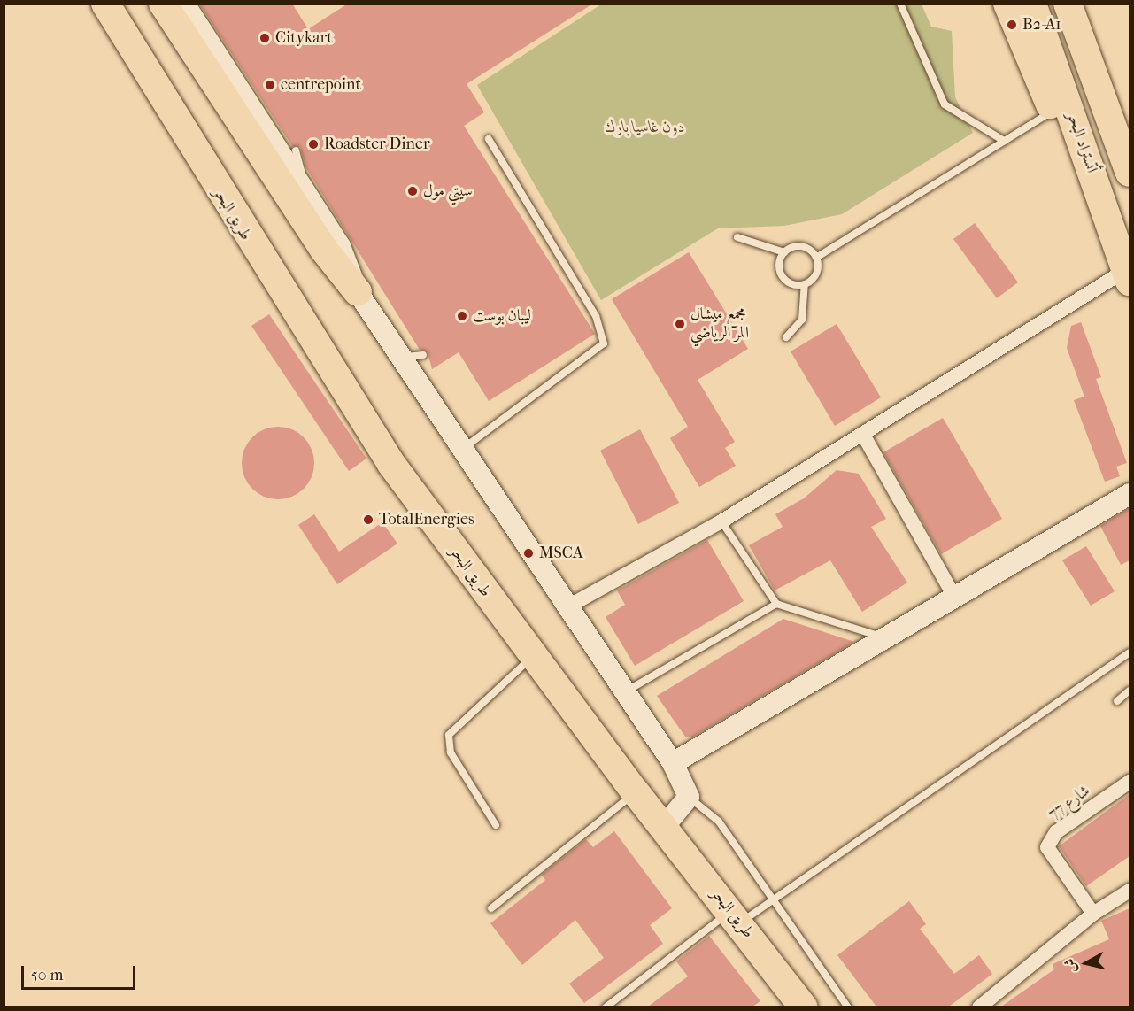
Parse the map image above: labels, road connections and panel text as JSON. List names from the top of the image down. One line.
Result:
{"streets":{"highway":["أتستراد البحر","طريق البحر"],"street":["شارع 77"]},"parks":["دون غاسيا بارك"],"places":["B2-A1","Citykart","centrepoint","Roadster Diner","سيتي مول","ليبان بوست","مجمع ميشال المر الرياضي","TotalEnergies","MSCA"],"scale_bar":"50 m","north":"left"}
